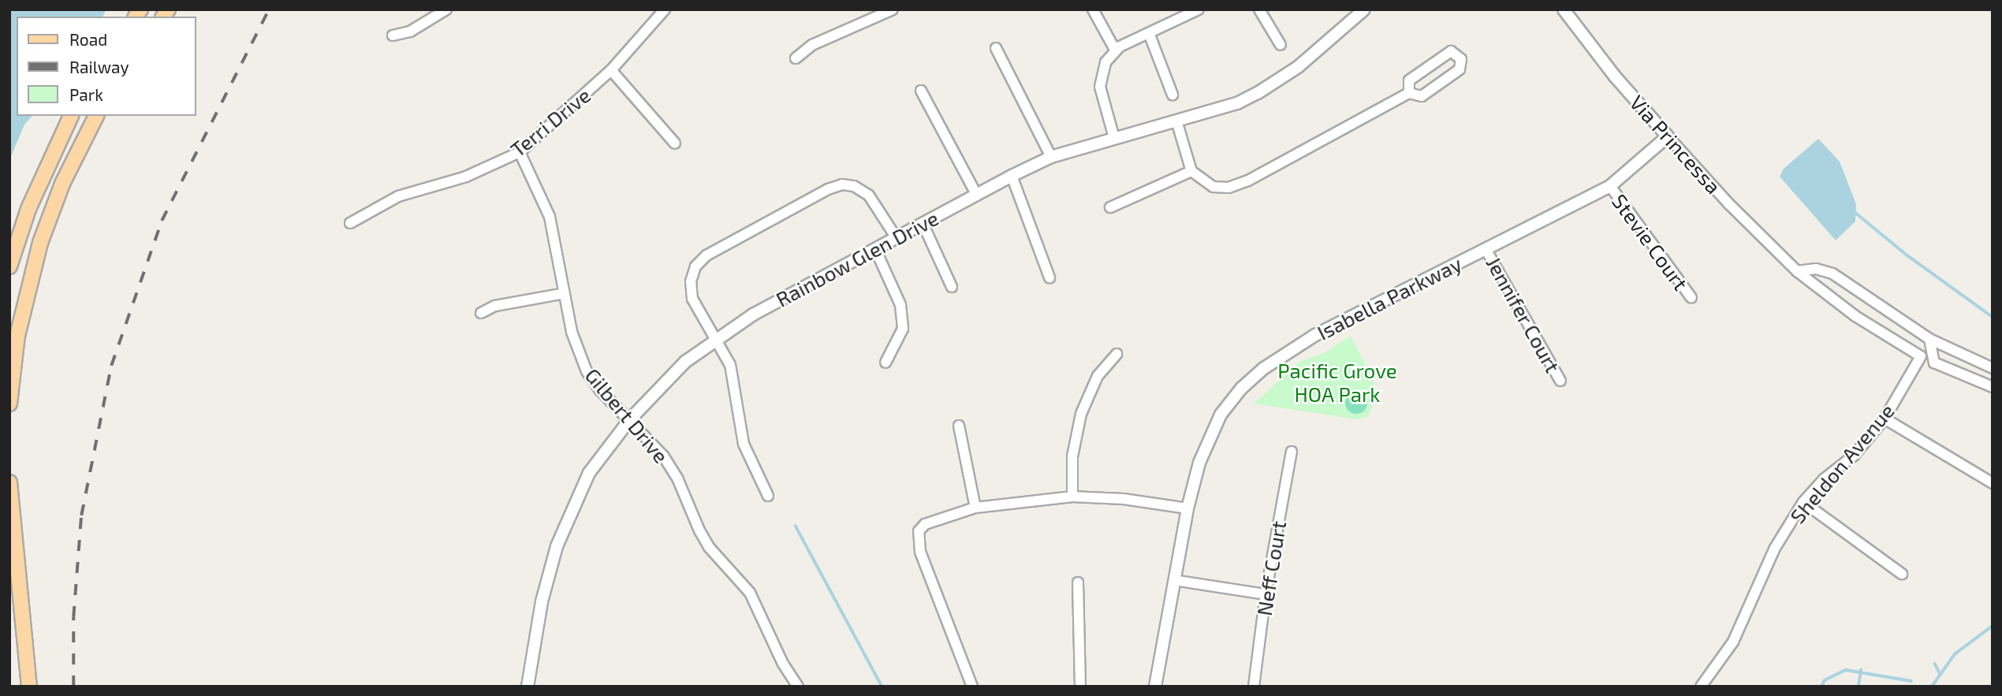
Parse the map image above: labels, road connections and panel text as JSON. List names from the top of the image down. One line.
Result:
{"streets":{"street":["Terri Drive","Via Princessa","Stevie Court","Rainbow Glen Drive","Isabella Parkway","Jennifer Court","Gilbert Drive","Sheldon Avenue","Neff Court"]},"crossings":[["Terri Drive","Gilbert Drive"],["Via Princessa","Isabella Parkway"],["Via Princessa","Sheldon Avenue"],["Stevie Court","Isabella Parkway"],["Rainbow Glen Drive","Gilbert Drive"],["Isabella Parkway","Jennifer Court"]],"parks":["Pacific Grove HOA Park"],"legend":["Road","Railway","Park"]}
